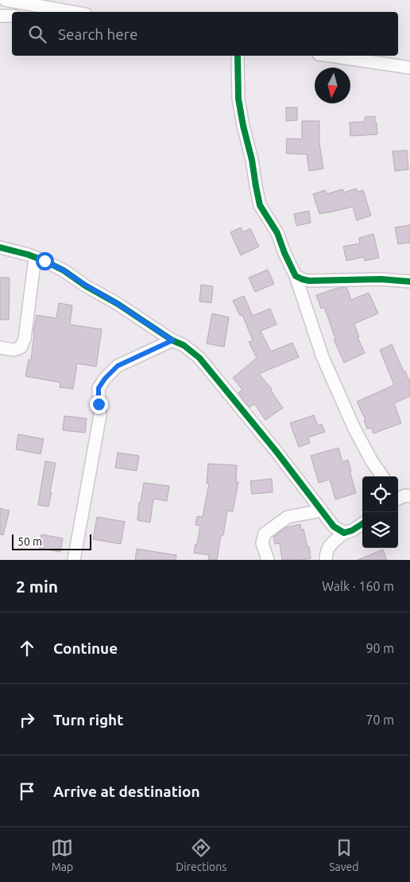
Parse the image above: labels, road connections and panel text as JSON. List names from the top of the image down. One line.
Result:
{"scale_bar":"50 m","north":"bottom","page":{"search":"Search here","scale":"50 m","heading":["2 min","Walk · 160 m"],"list":[["Continue","90 m"],["Turn right","70 m"],"Arrive at destination"],"nav":["Map","Directions","Saved"]}}
